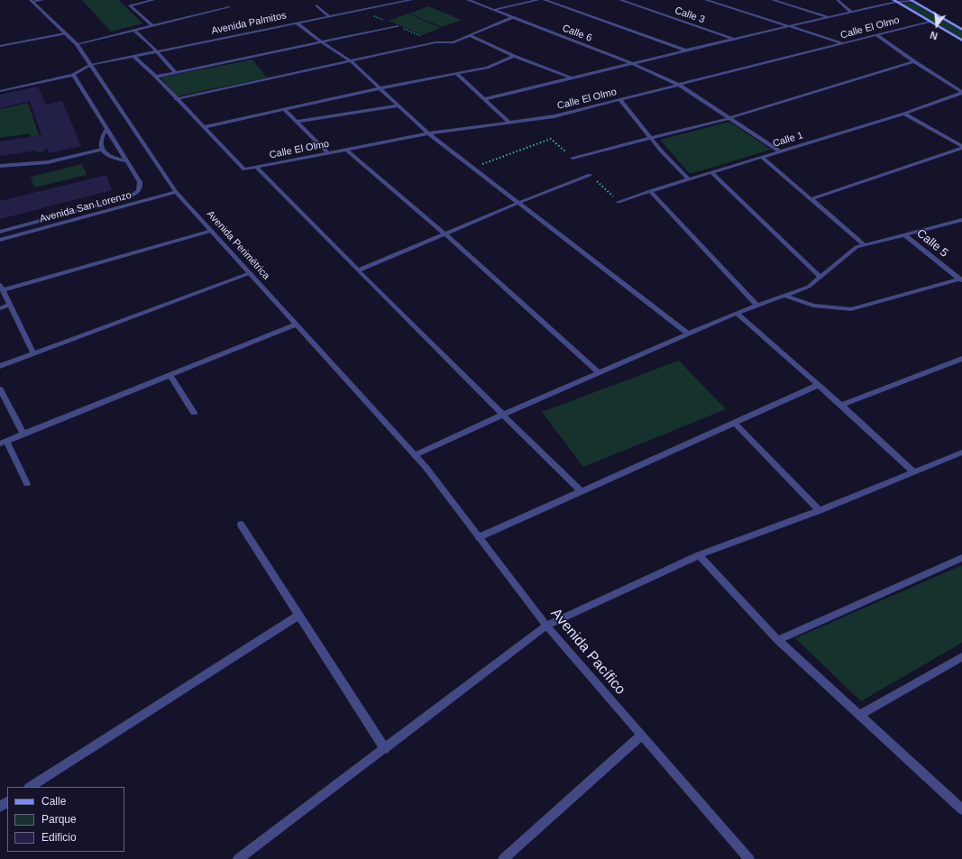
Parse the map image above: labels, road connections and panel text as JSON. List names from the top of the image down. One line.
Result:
{"streets":{"street":["Calle 3","Avenida Palmitos","Calle El Olmo","Calle 6","Calle 1","Avenida San Lorenzo","Calle 5","Avenida Perimétrica","Avenida Pacífico"]},"crossings":[["Avenida Palmitos","Avenida Perimétrica"],["Calle El Olmo","Calle 6"],["Calle 6","Calle 1"],["Avenida San Lorenzo","Avenida Perimétrica"],["Avenida Perimétrica","Avenida Pacífico"]],"legend":["Calle","Parque","Edificio"],"north":"bottom"}
